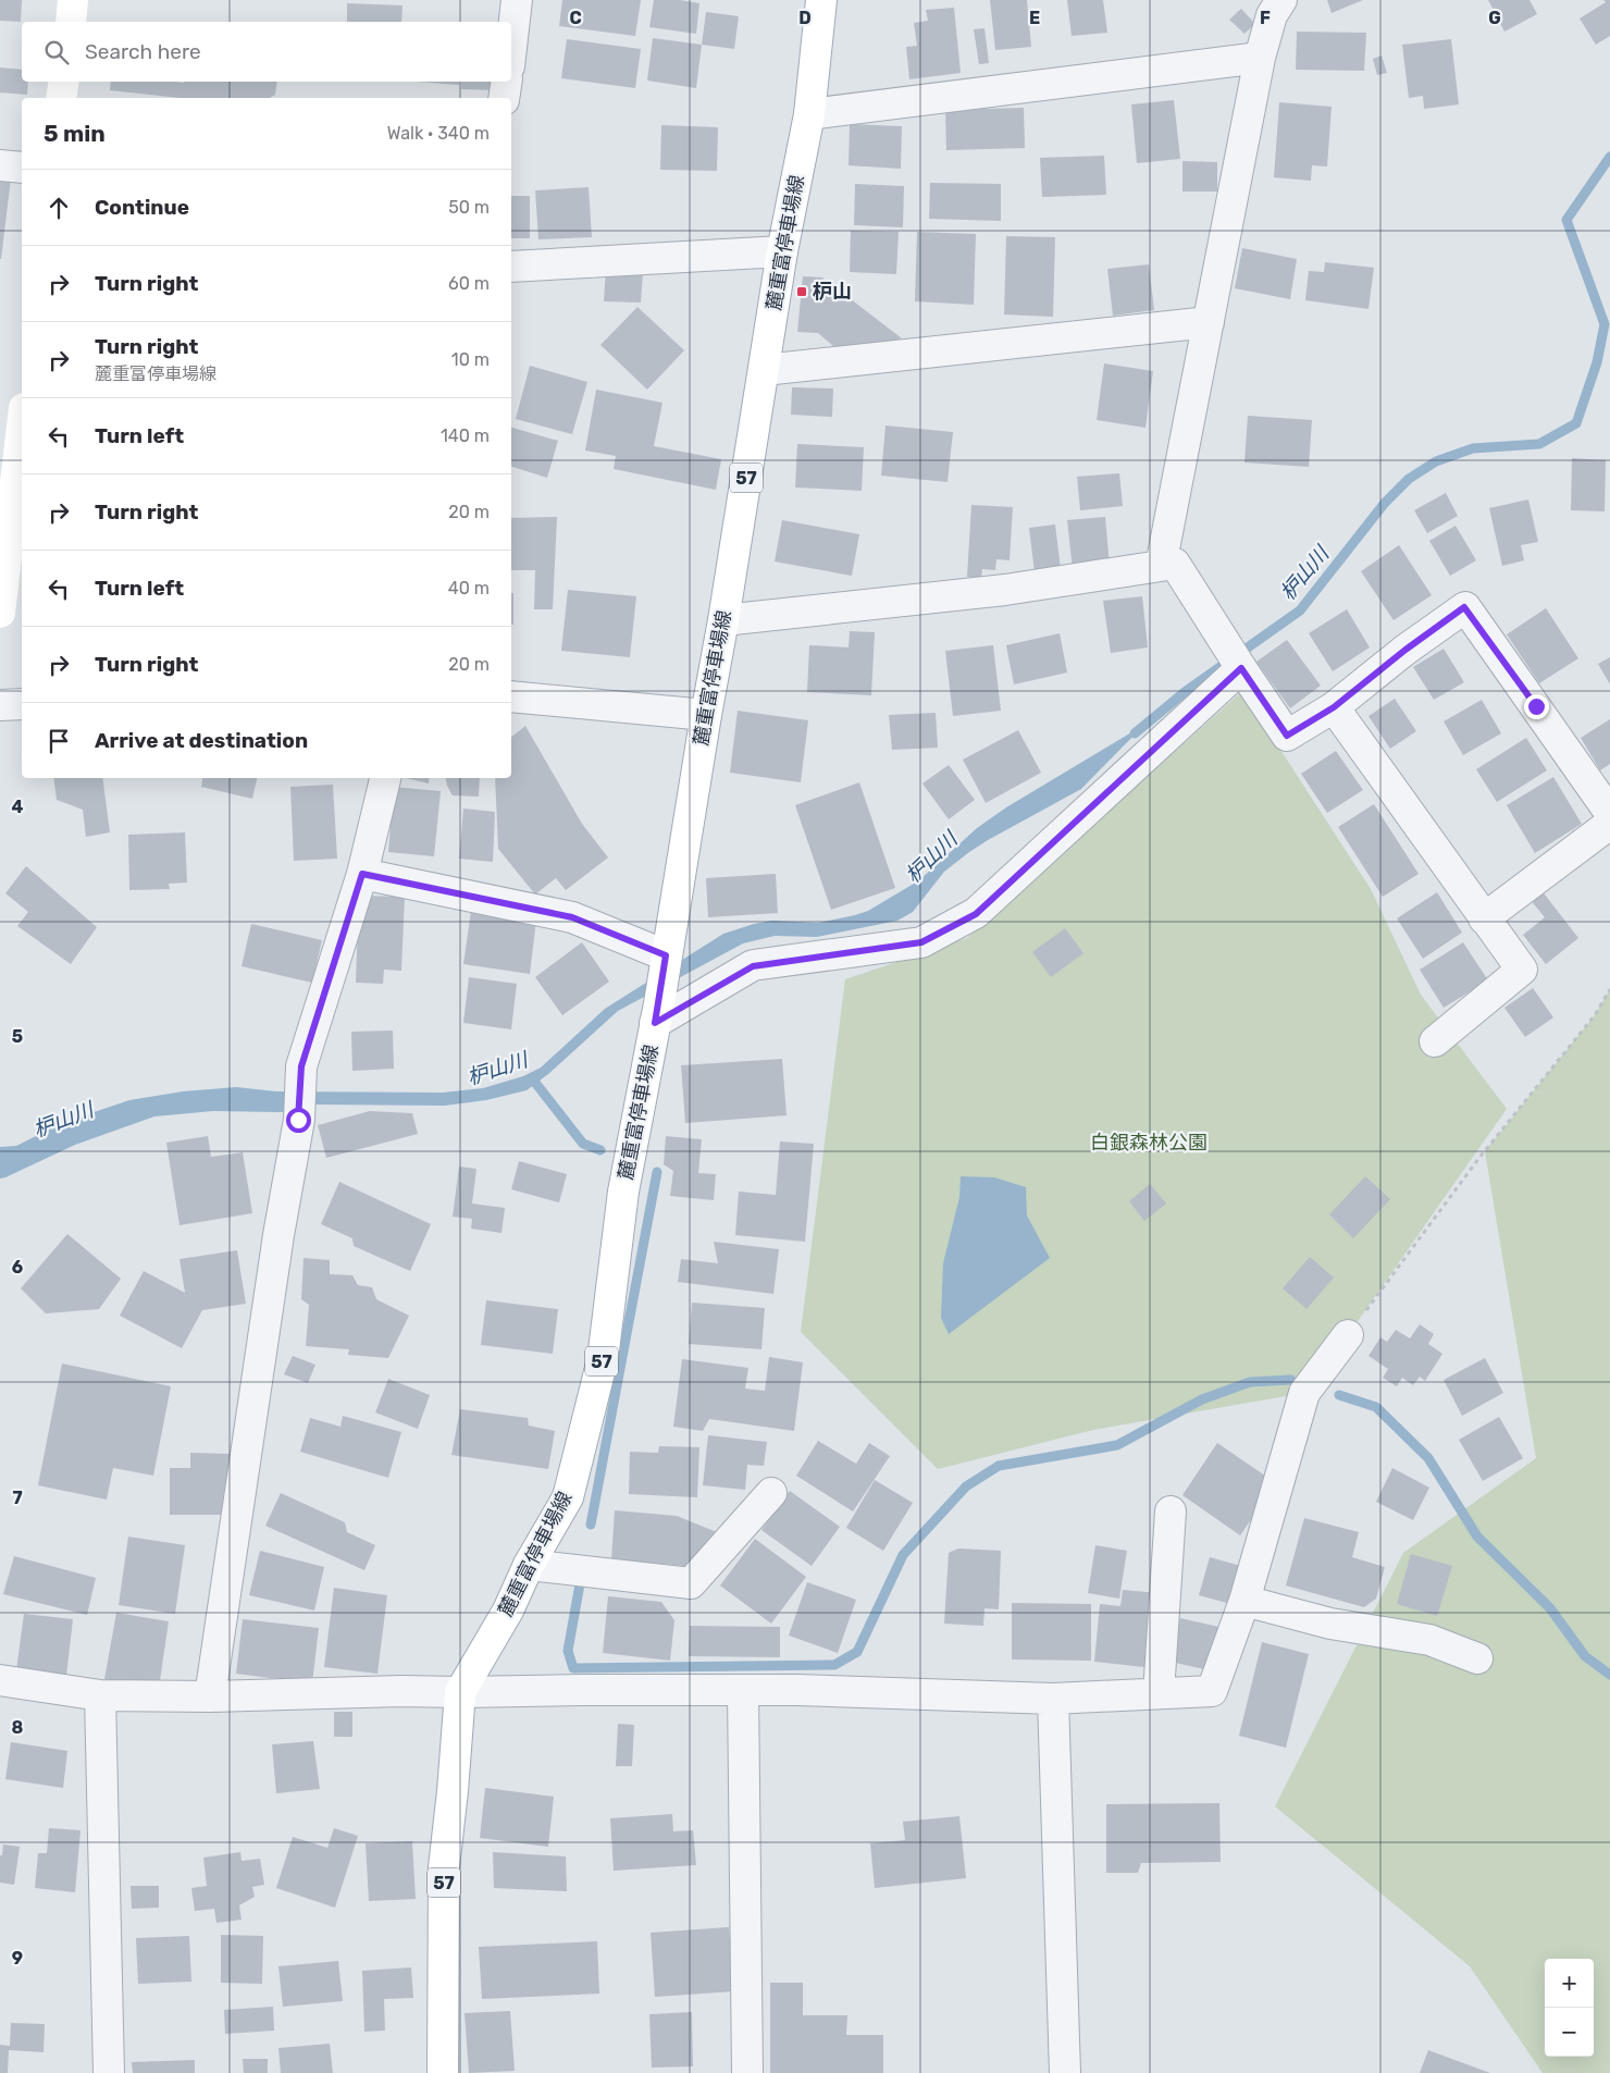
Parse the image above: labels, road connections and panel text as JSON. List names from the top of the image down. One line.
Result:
{"streets":{"main road":["麓重富停車場線","57"]},"water":["枦山川"],"parks":["白銀森林公園"],"places":{"transit":["枦山"]},"page":{"search":"Search here","heading":["5 min","Walk · 340 m"],"list":[["Continue","50 m"],["Turn right","60 m"],["Turn right","麓重富停車場線","10 m"],["Turn left","140 m"],["Turn right","20 m"],["Turn left","40 m"],["Turn right","20 m"],"Arrive at destination"],"map_buttons":["+","−"]},"grid":{"columns":["C","D","E","F","G"],"rows":["4","5","6","7","8","9"]}}
